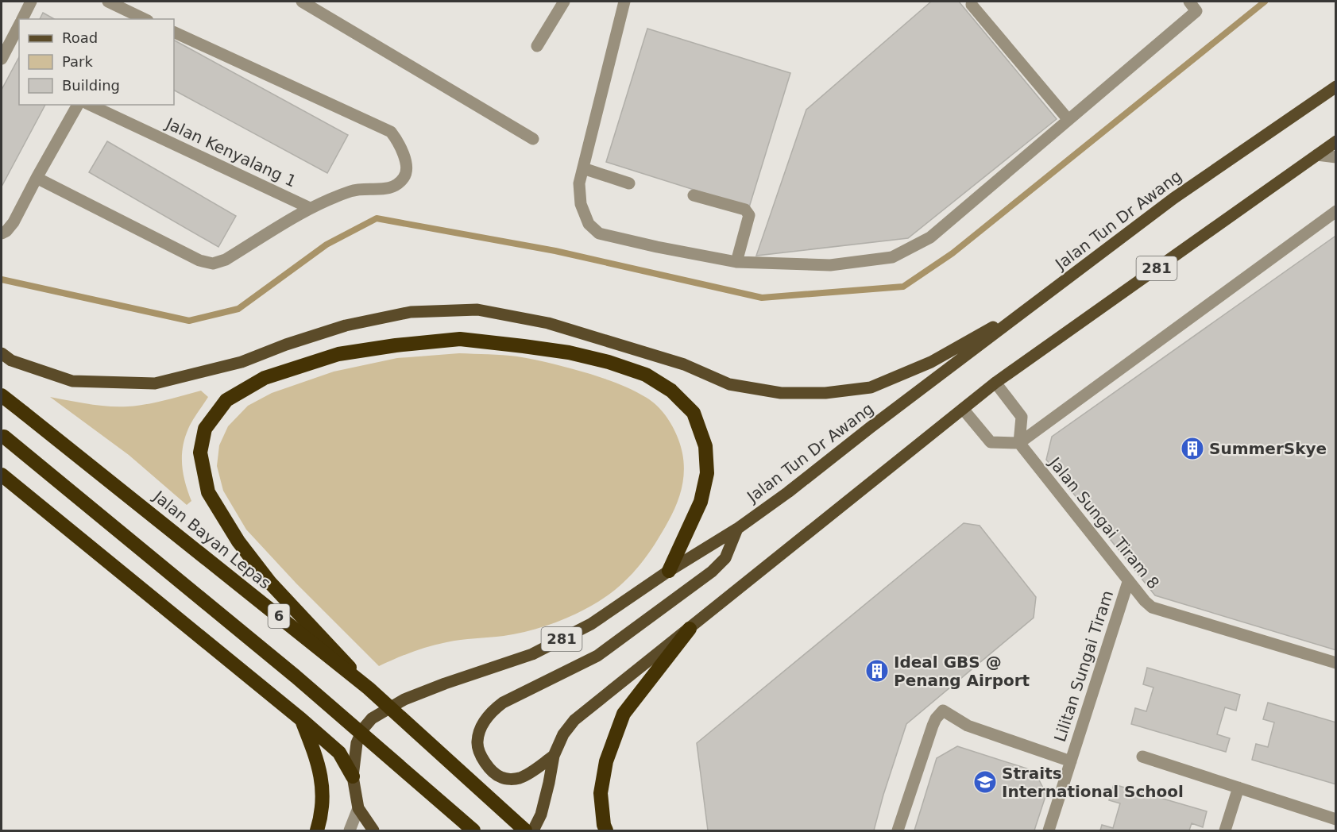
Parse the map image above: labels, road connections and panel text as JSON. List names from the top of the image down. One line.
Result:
{"streets":{"highway":["Jalan Bayan Lepas","6"],"main road":["Jalan Tun Dr Awang","281"],"street":["Jalan Kenyalang 1","Jalan Sungai Tiram 8","Lilitan Sungai Tiram"]},"crossings":[["Jalan Sungai Tiram 8","Lilitan Sungai Tiram"]],"places":{"building":["SummerSkye","Ideal GBS @ Penang Airport"],"school or university":["Straits International School"]},"legend":["Road","Park","Building"]}
